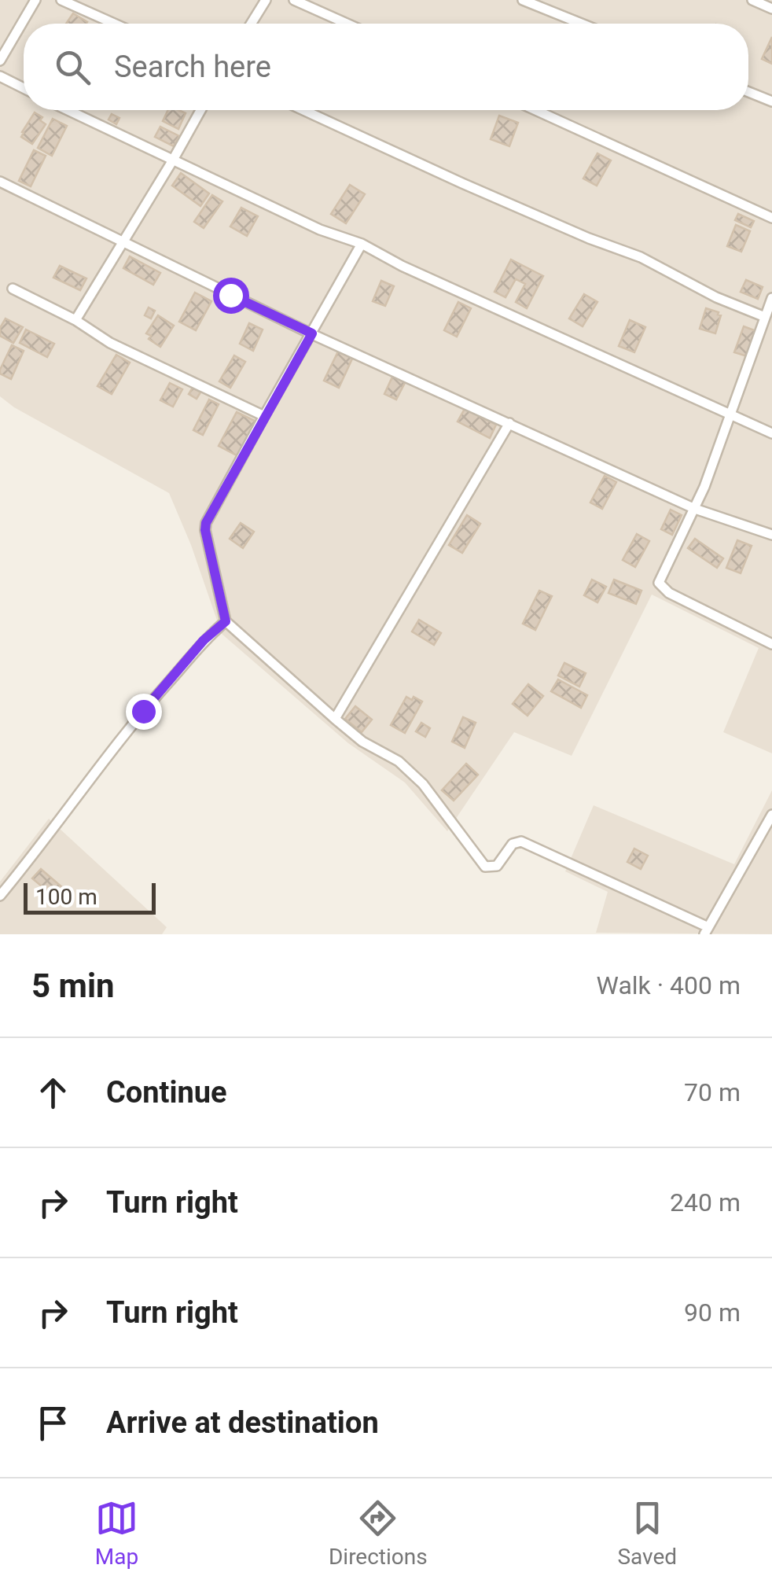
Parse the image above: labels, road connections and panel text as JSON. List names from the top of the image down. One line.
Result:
{"scale_bar":"100 m","page":{"search":"Search here","scale":"100 m","heading":["5 min","Walk · 400 m"],"list":[["Continue","70 m"],["Turn right","240 m"],["Turn right","90 m"],"Arrive at destination"],"nav":["Map","Directions","Saved"]}}
